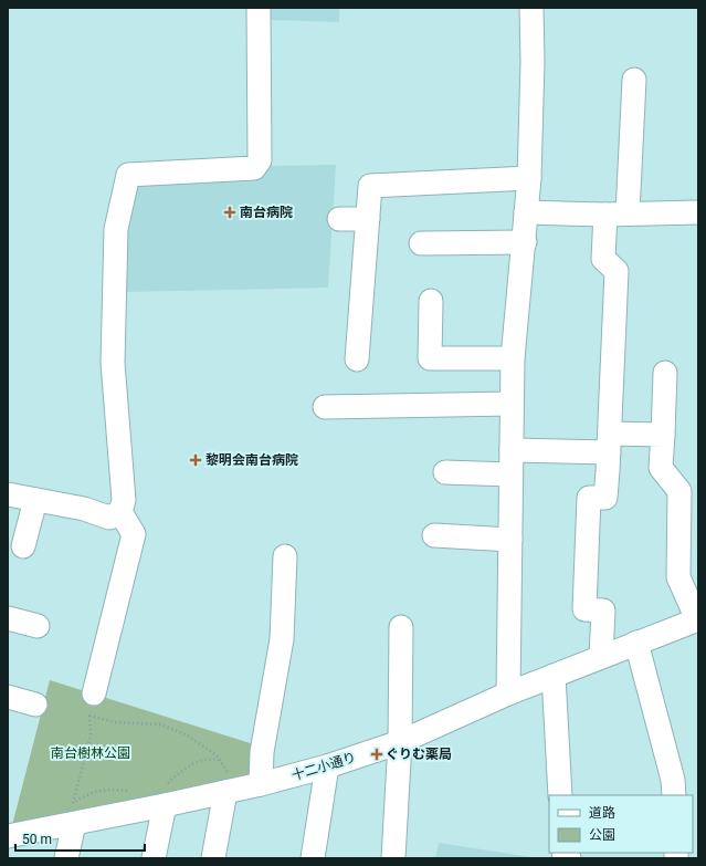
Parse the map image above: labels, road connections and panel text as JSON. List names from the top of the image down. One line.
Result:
{"streets":{"street":["十二小通り"]},"parks":["南台樹林公園"],"places":{"health":["南台病院","黎明会南台病院","ぐりむ薬局"]},"legend":["道路","公園"],"scale_bar":"50 m"}
